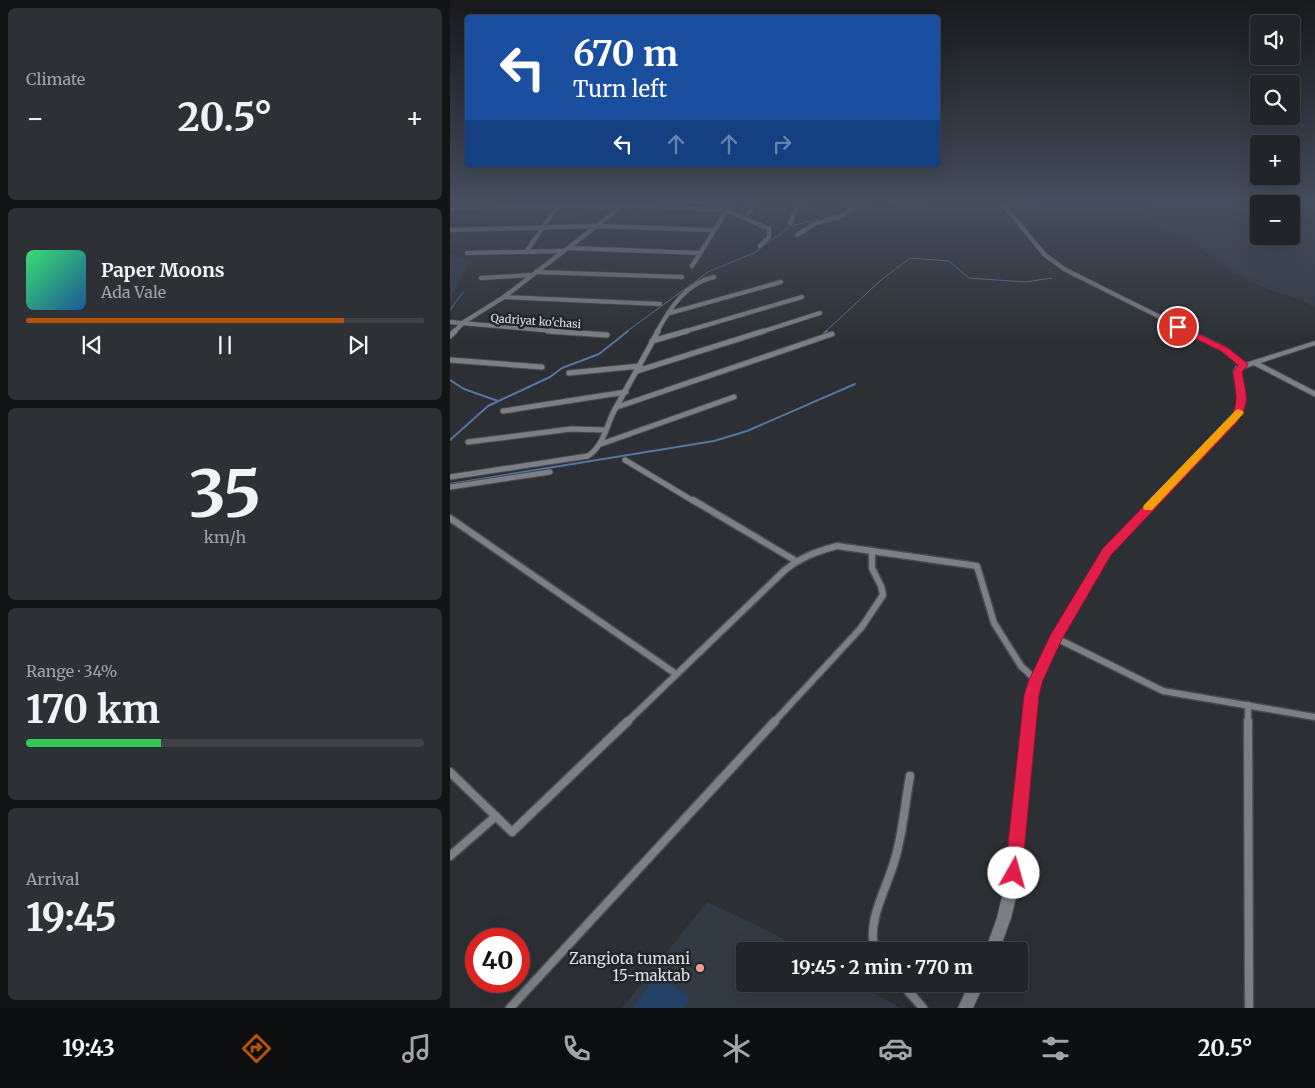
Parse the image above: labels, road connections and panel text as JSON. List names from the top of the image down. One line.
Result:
{"streets":{"street":["Qadriyat ko'chasi"]},"places":["Zangiota tumani 15-maktab"],"page":{"tile":["Climate",["35","km/h"],["Range · 34%","170 km"],["Arrival","19:45"]],"map_buttons":["+","−"],"turn":["670 m","Turn left"],"heat":["−","20.5°","+"],"song":["Paper Moons","Ada Vale"],"limit":"40","trip":"19:45 · 2 min · 770 m","tabs":["19:43","20.5°"]}}
